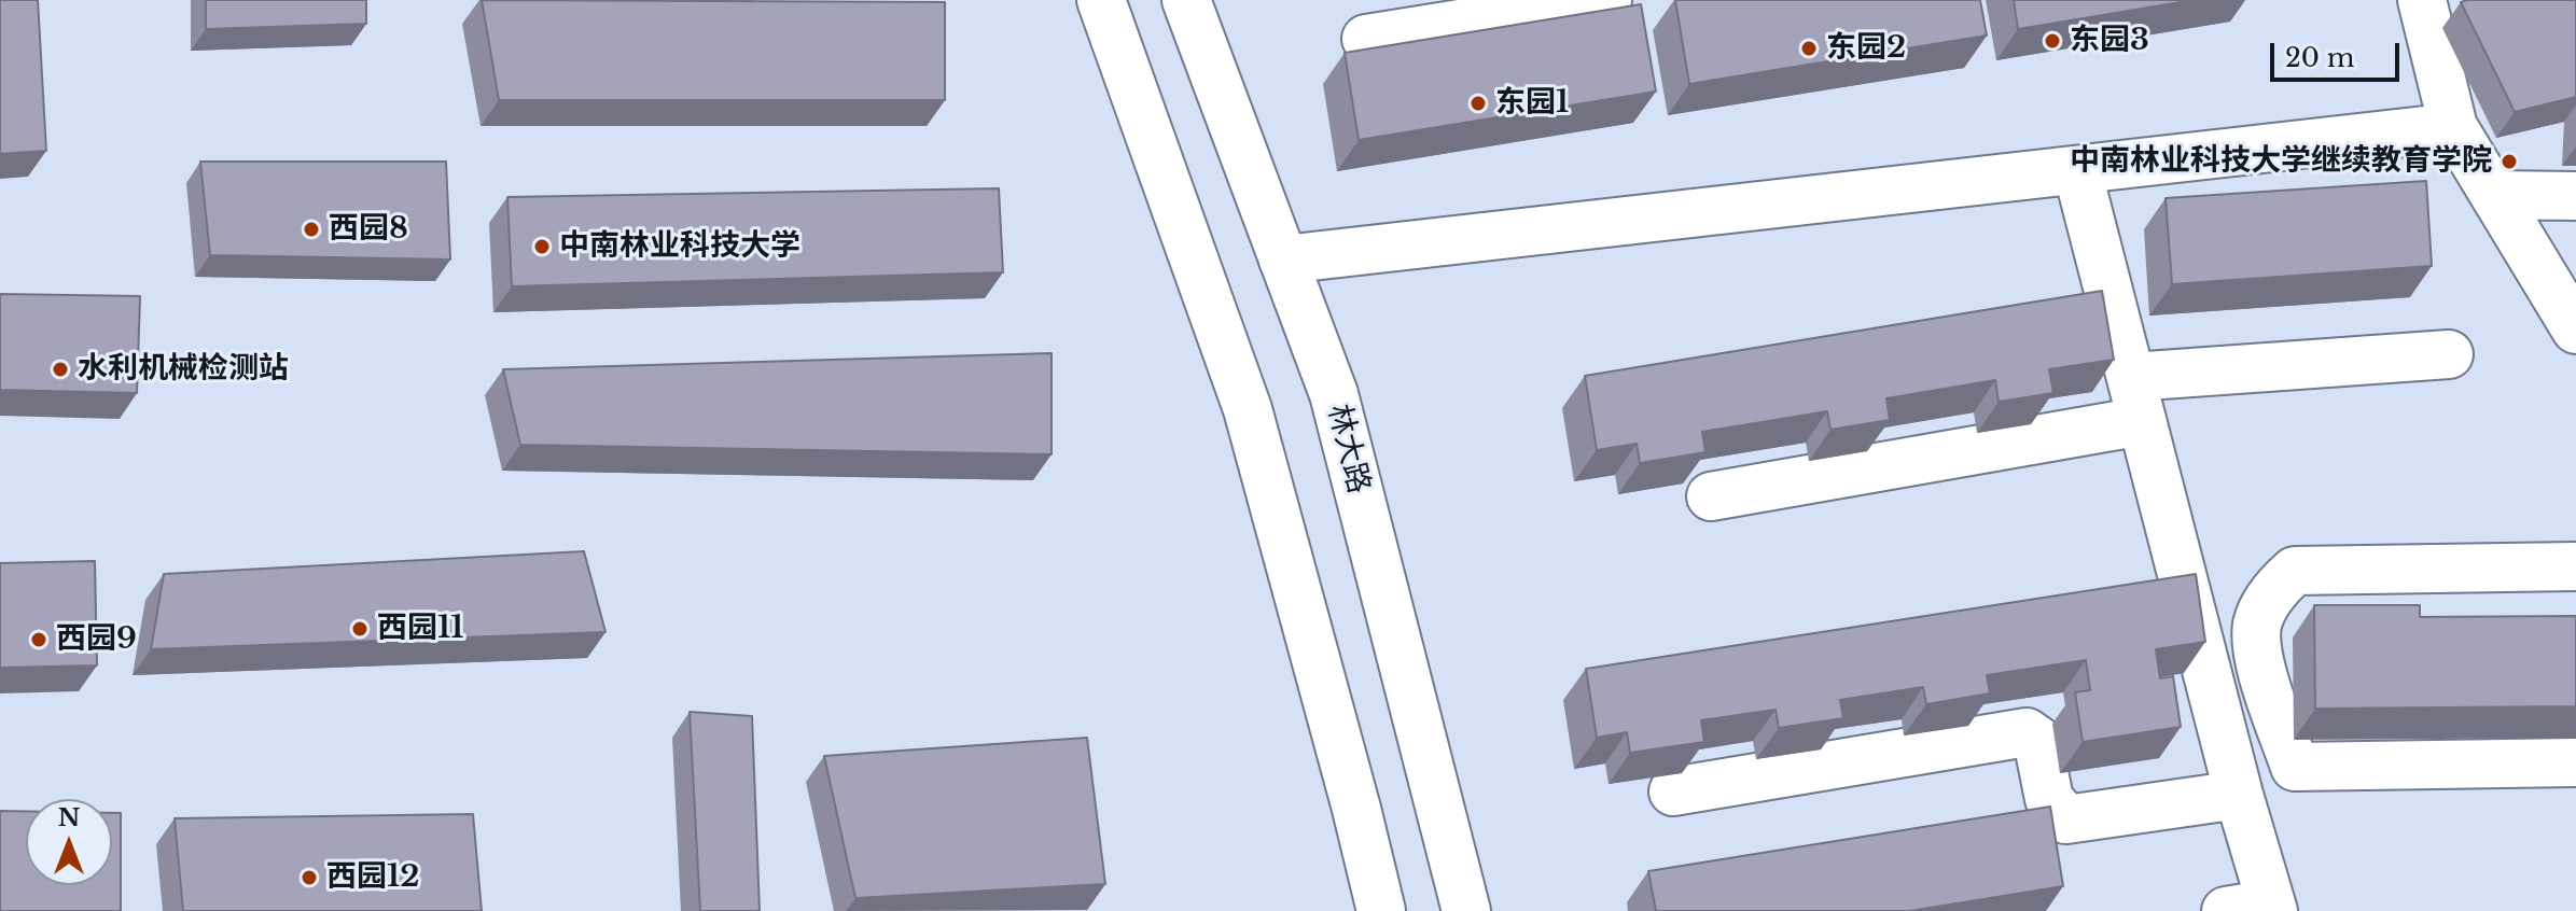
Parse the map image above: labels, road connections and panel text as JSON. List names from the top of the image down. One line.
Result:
{"streets":{"main road":["林大路"]},"places":["东园3","东园2","东园1","中南林业科技大学继续教育学院","西园8","中南林业科技大学","水利机械检测站","西园11","西园9","西园12"],"scale_bar":"20 m","north":"top"}
